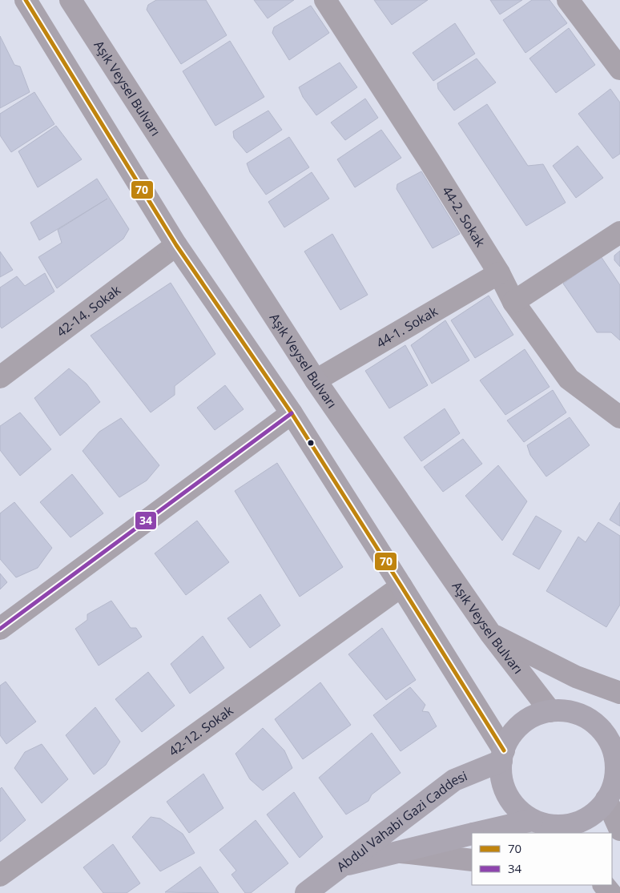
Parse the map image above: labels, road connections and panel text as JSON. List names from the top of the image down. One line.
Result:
{"streets":{"main road":["Aşık Veysel Bulvarı","Abdul Vahabi Gazi Caddesi"],"street":["44-2. Sokak","42-14. Sokak","44-1. Sokak","42-12. Sokak"]},"crossings":[["Aşık Veysel Bulvarı","44-1. Sokak"],["Aşık Veysel Bulvarı","Abdul Vahabi Gazi Caddesi"],["44-2. Sokak","44-1. Sokak"]],"lines":["transit line 70","transit line 34"],"legend":["70","34"]}
